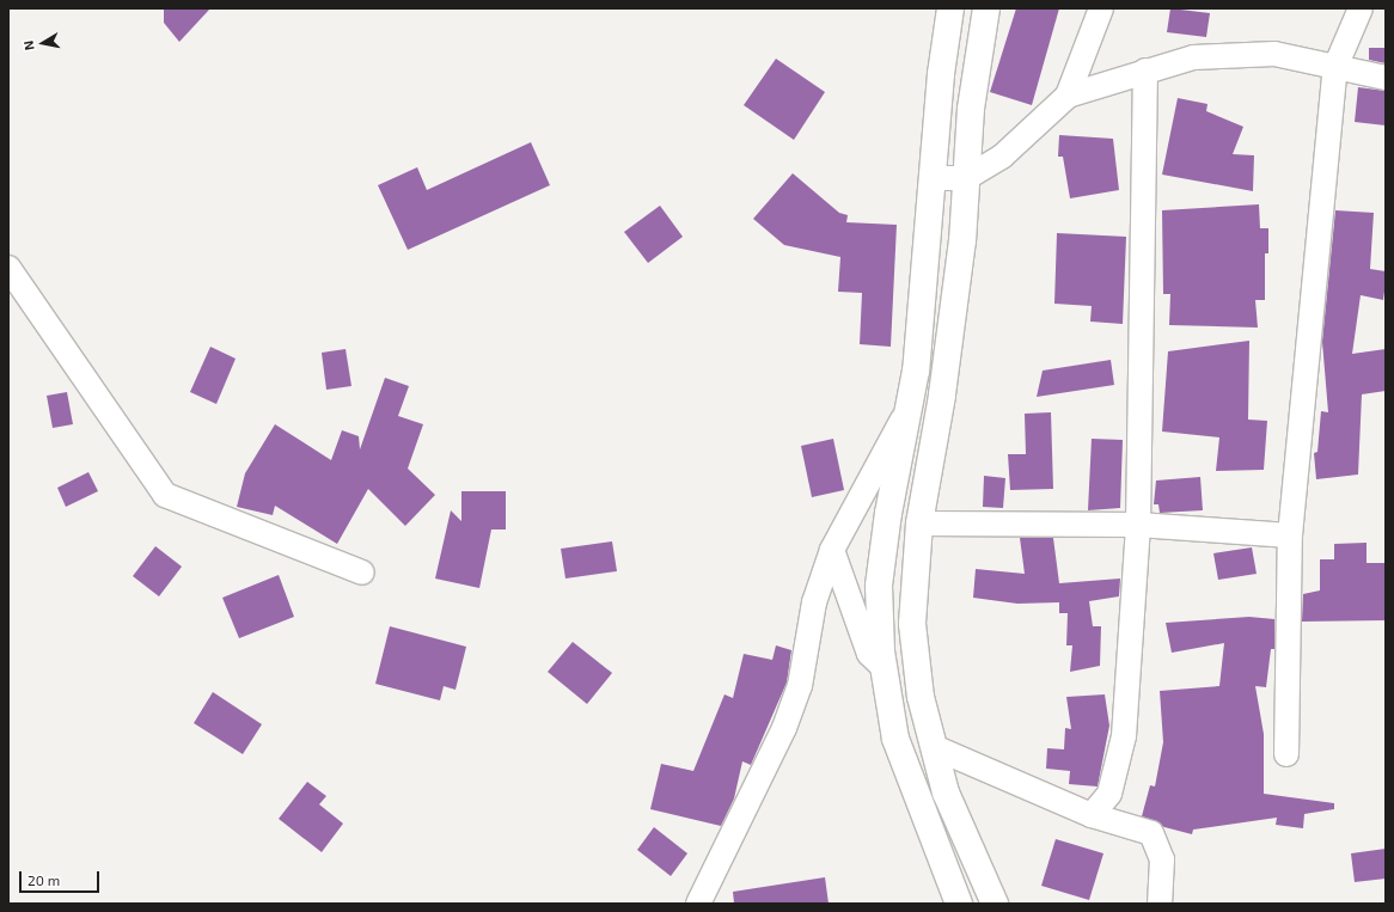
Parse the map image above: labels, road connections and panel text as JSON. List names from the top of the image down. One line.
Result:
{"scale_bar":"20 m","north":"left"}
